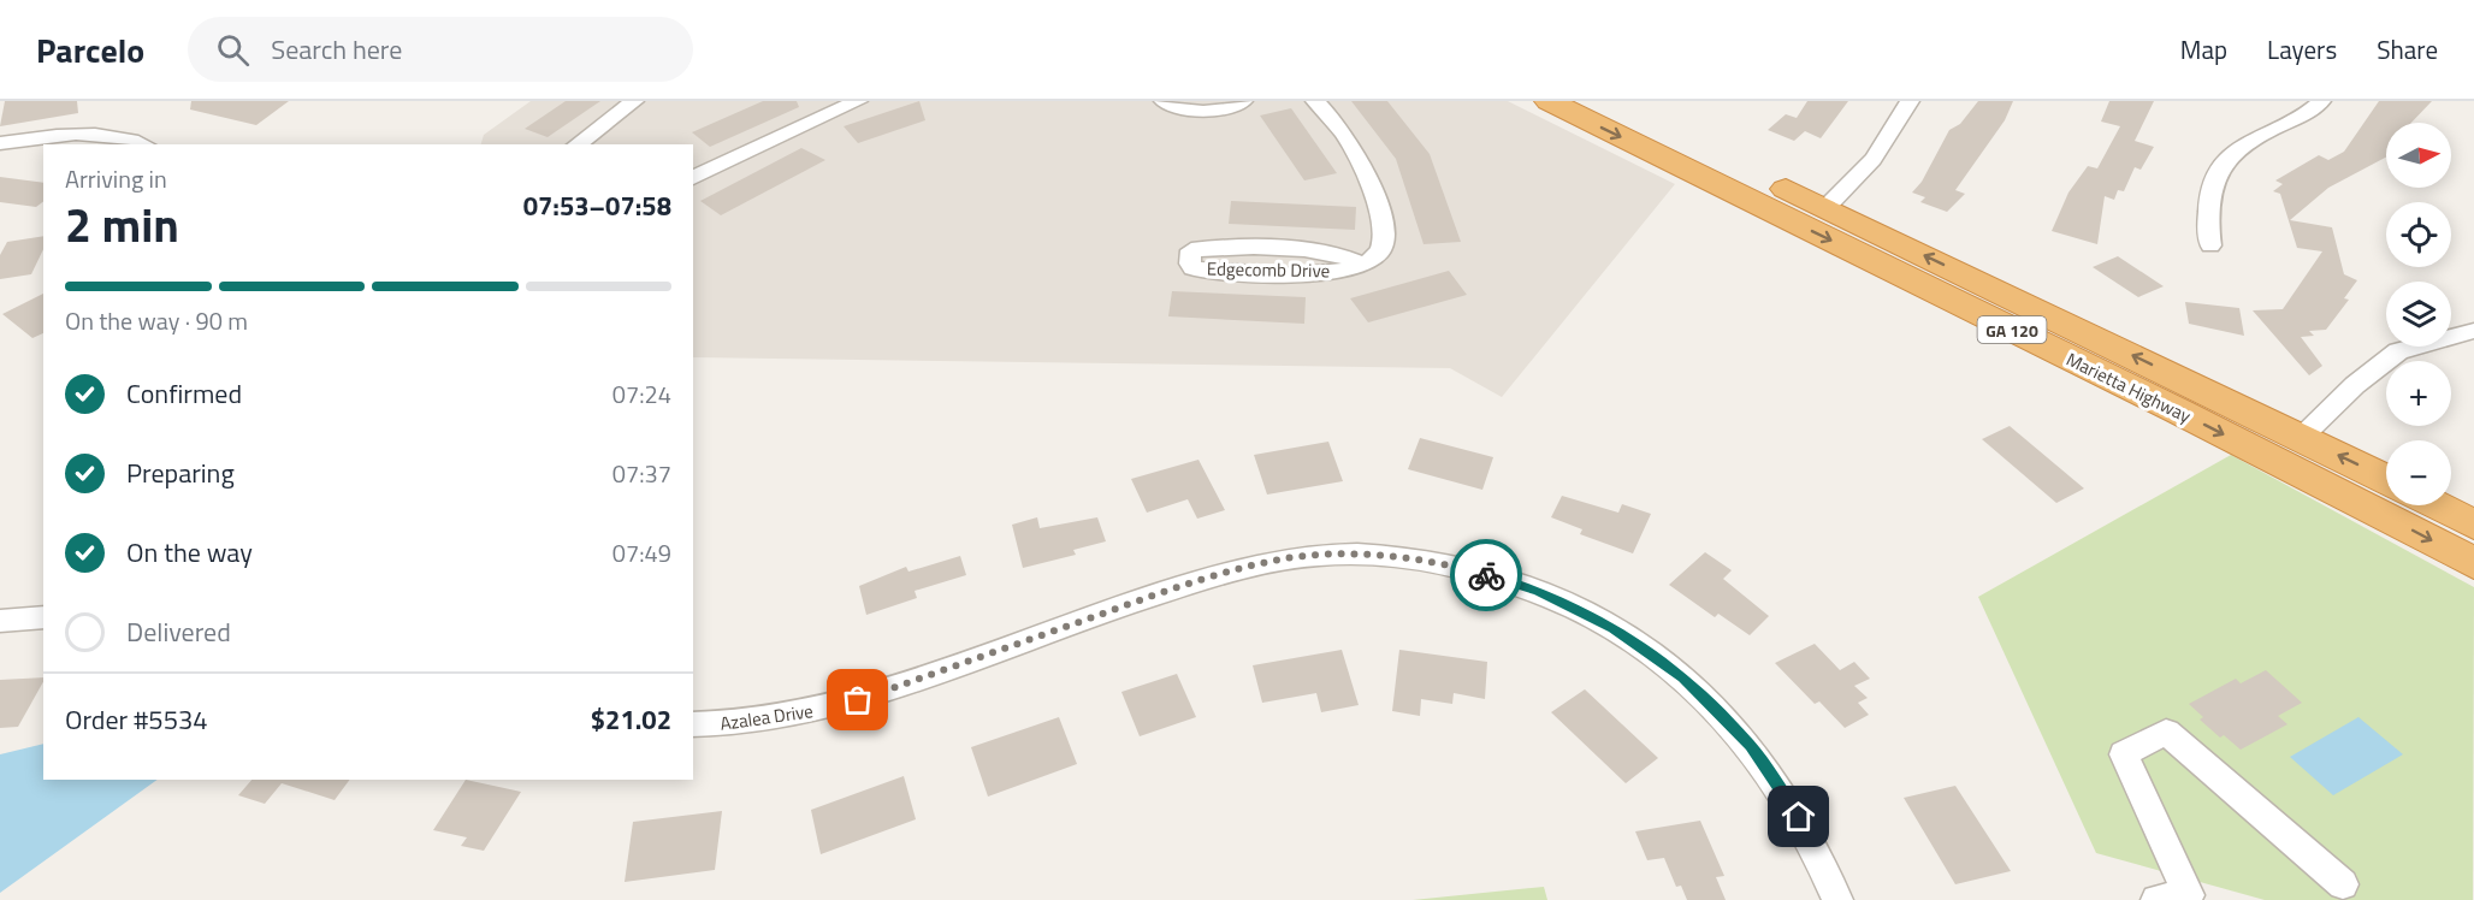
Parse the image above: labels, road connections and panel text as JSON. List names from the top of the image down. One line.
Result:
{"streets":{"highway":["GA 120","Marietta Highway"],"street":["Edgecomb Drive","Azalea Drive"]},"north":"right","page":{"header":"Parcelo","search":"Search here","nav":["Map","Layers","Share"],"map_buttons":["+","−"],"heading":["2 min","Arriving in","07:53–07:58"],"panel":["Order #5534","$21.02"],"bar":"On the way · 90 m","list":[["Confirmed","07:24"],["Preparing","07:37"],["On the way","07:49"],"Delivered"]}}
